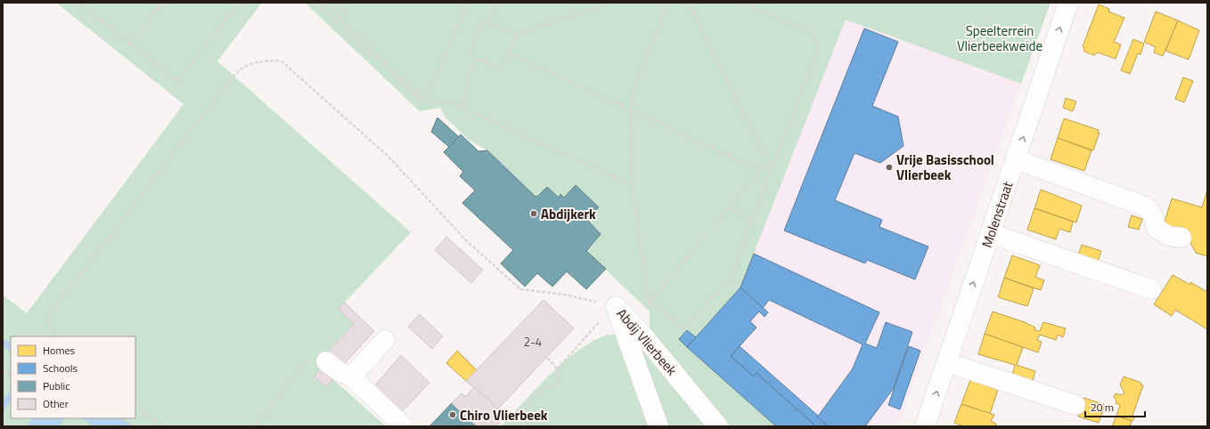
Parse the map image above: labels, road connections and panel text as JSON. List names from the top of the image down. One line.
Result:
{"streets":{"street":["Molenstraat","Abdij Vlierbeek"]},"one_way":["Molenstraat"],"parks":["Speelterrein Vlierbeekweide"],"places":["Vrije Basisschool Vlierbeek","Abdijkerk","Chiro Vlierbeek"],"house_numbers":["2-4"],"legend":["Homes","Schools","Public","Other"],"scale_bar":"20 m"}
